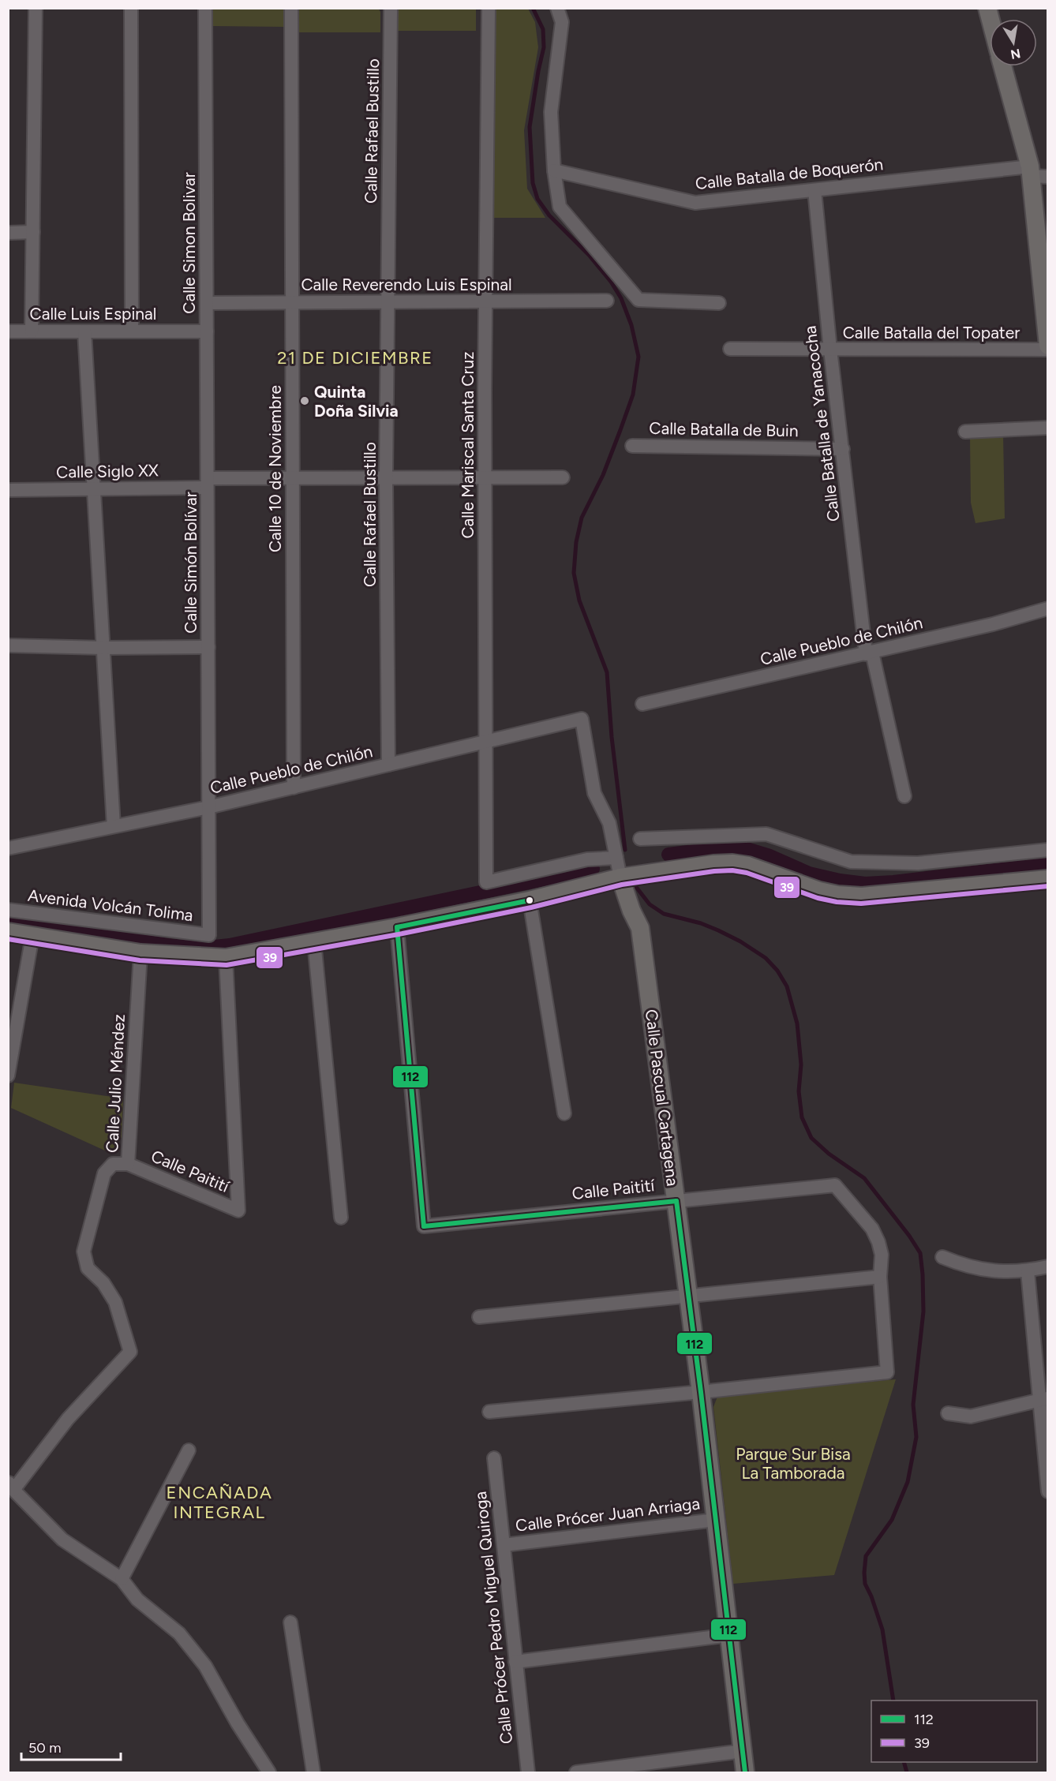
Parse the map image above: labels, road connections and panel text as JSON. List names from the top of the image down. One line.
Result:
{"streets":{"street":["Calle Rafael Bustillo","Calle Batalla de Boquerón","Calle Simon Bolivar","Calle Reverendo Luis Espinal","Calle Luis Espinal","Calle Batalla del Topater","Calle Batalla de Yanacocha","Calle Batalla de Buin","Calle Mariscal Santa Cruz","Calle 10 de Noviembre","Calle Siglo XX","Calle Simón Bolívar","Calle Pueblo de Chilón","Avenida Volcán Tolima","Calle Julio Méndez","Calle Pascual Cartagena","Calle Paitití","Calle Prócer Juan Arriaga","Calle Prócer Pedro Miguel Quiroga"]},"crossings":[["Calle Rafael Bustillo","Calle Reverendo Luis Espinal"],["Calle Rafael Bustillo","Calle Siglo XX"],["Calle Rafael Bustillo","Calle Pueblo de Chilón"],["Calle Batalla de Boquerón","Calle Batalla de Yanacocha"],["Calle Simon Bolivar","Calle Reverendo Luis Espinal"],["Calle Simon Bolivar","Calle Luis Espinal"],["Calle Simon Bolivar","Calle Siglo XX"],["Calle Simon Bolivar","Calle Simón Bolívar"],["Calle Reverendo Luis Espinal","Calle Mariscal Santa Cruz"],["Calle Reverendo Luis Espinal","Calle 10 de Noviembre"],["Calle Batalla del Topater","Calle Batalla de Yanacocha"],["Calle Batalla de Yanacocha","Calle Batalla de Buin"],["Calle Batalla de Yanacocha","Calle Pueblo de Chilón"],["Calle Mariscal Santa Cruz","Calle Siglo XX"],["Calle Mariscal Santa Cruz","Calle Pueblo de Chilón"],["Calle 10 de Noviembre","Calle Siglo XX"],["Calle 10 de Noviembre","Calle Pueblo de Chilón"],["Calle Siglo XX","Calle Simón Bolívar"],["Calle Pueblo de Chilón","Avenida Volcán Tolima"],["Calle Julio Méndez","Calle Paitití"],["Calle Pascual Cartagena","Calle Paitití"],["Calle Pascual Cartagena","Calle Prócer Juan Arriaga"],["Calle Prócer Juan Arriaga","Calle Prócer Pedro Miguel Quiroga"]],"districts":["21 DE DICIEMBRE","ENCAÑADA INTEGRAL"],"parks":["Parque Sur Bisa La Tamborada"],"places":["Quinta Doña Silvia"],"lines":["transit line 39","transit line 112"],"legend":["112","39"],"scale_bar":"50 m","north":"bottom"}
